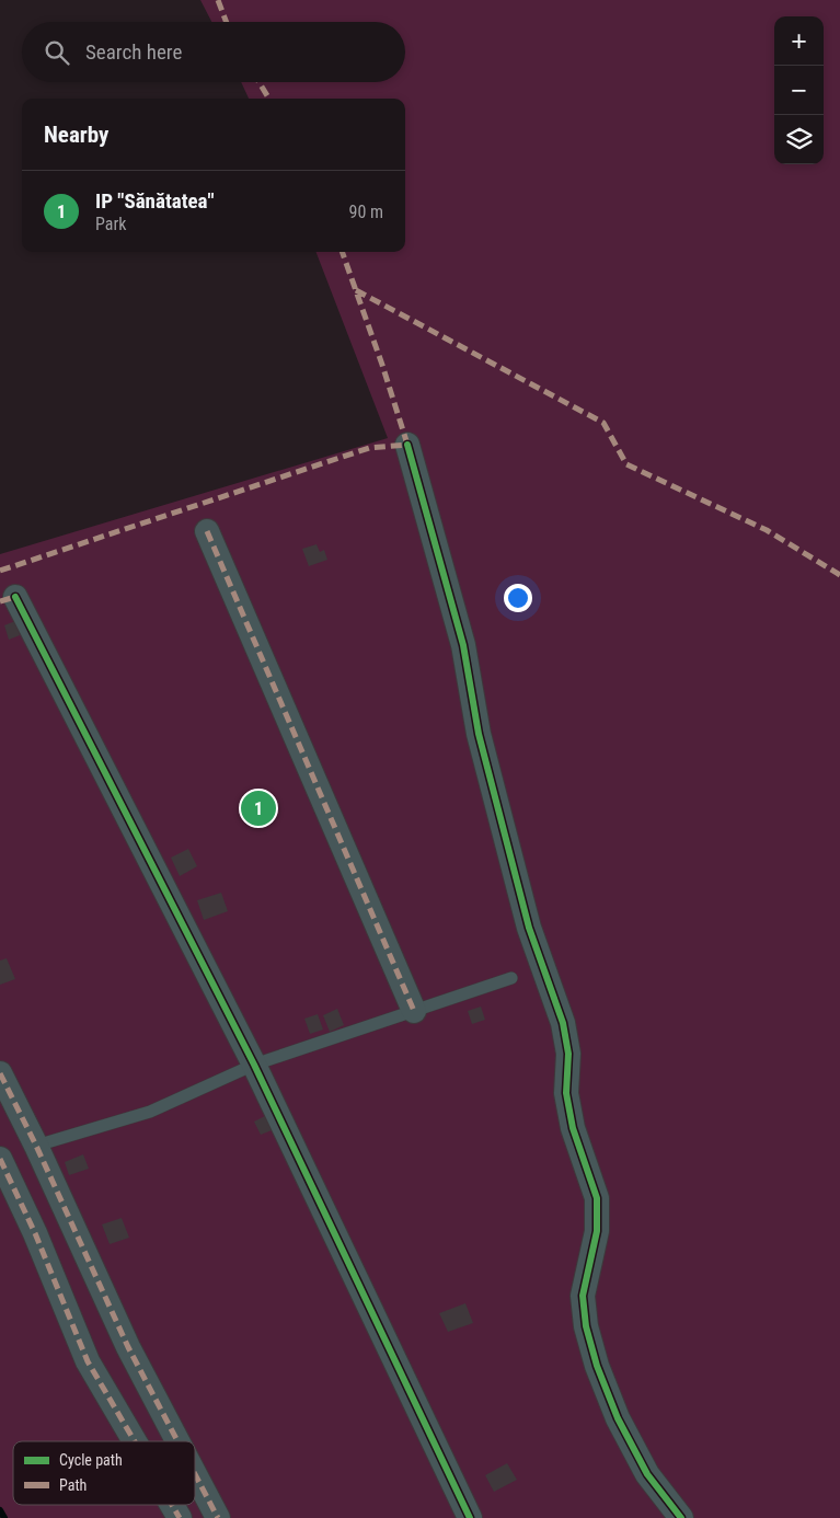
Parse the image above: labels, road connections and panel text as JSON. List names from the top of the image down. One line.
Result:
{"legend":["Cycle path","Path"],"page":{"map_buttons":["+","−"],"search":"Search here","heading":"Nearby","list":[{"mark":"1","name":"IP \"Sănătatea\"","note":"Park","value":"90 m"}],"pins":"1"}}
